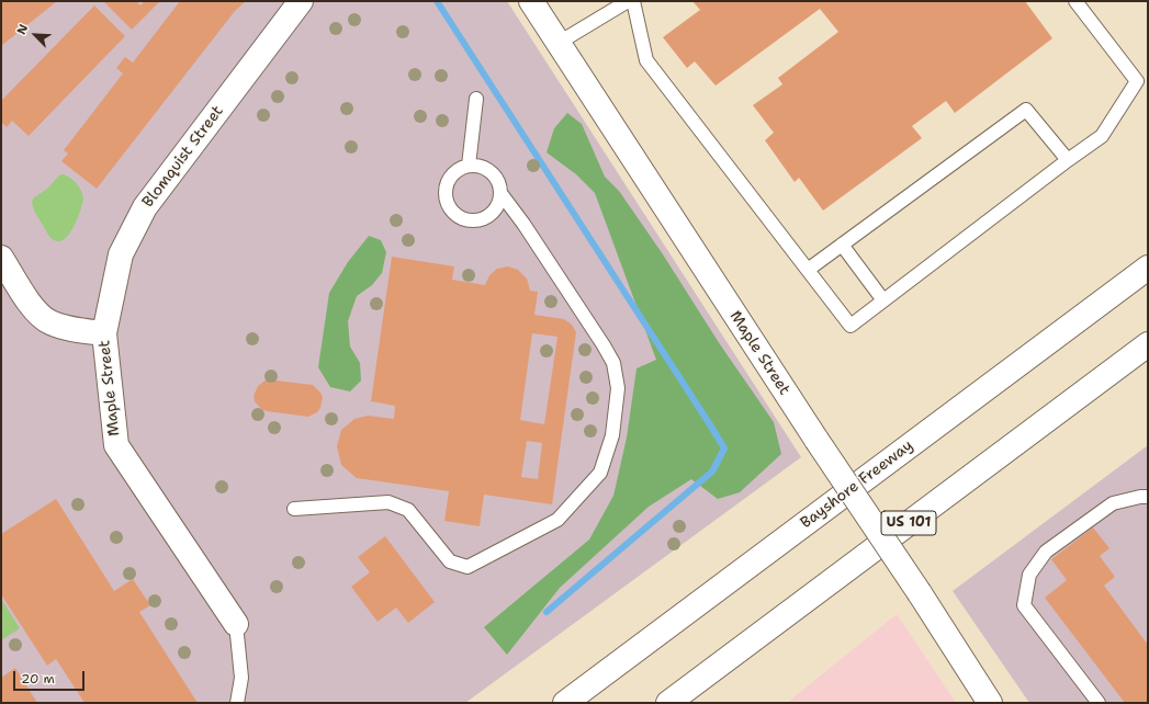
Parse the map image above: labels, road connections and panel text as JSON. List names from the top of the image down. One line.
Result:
{"streets":{"main road":["Blomquist Street","Maple Street","Bayshore Freeway","US 101"]},"crossings":[["Blomquist Street","Maple Street"]],"scale_bar":"20 m","north":"top left"}
